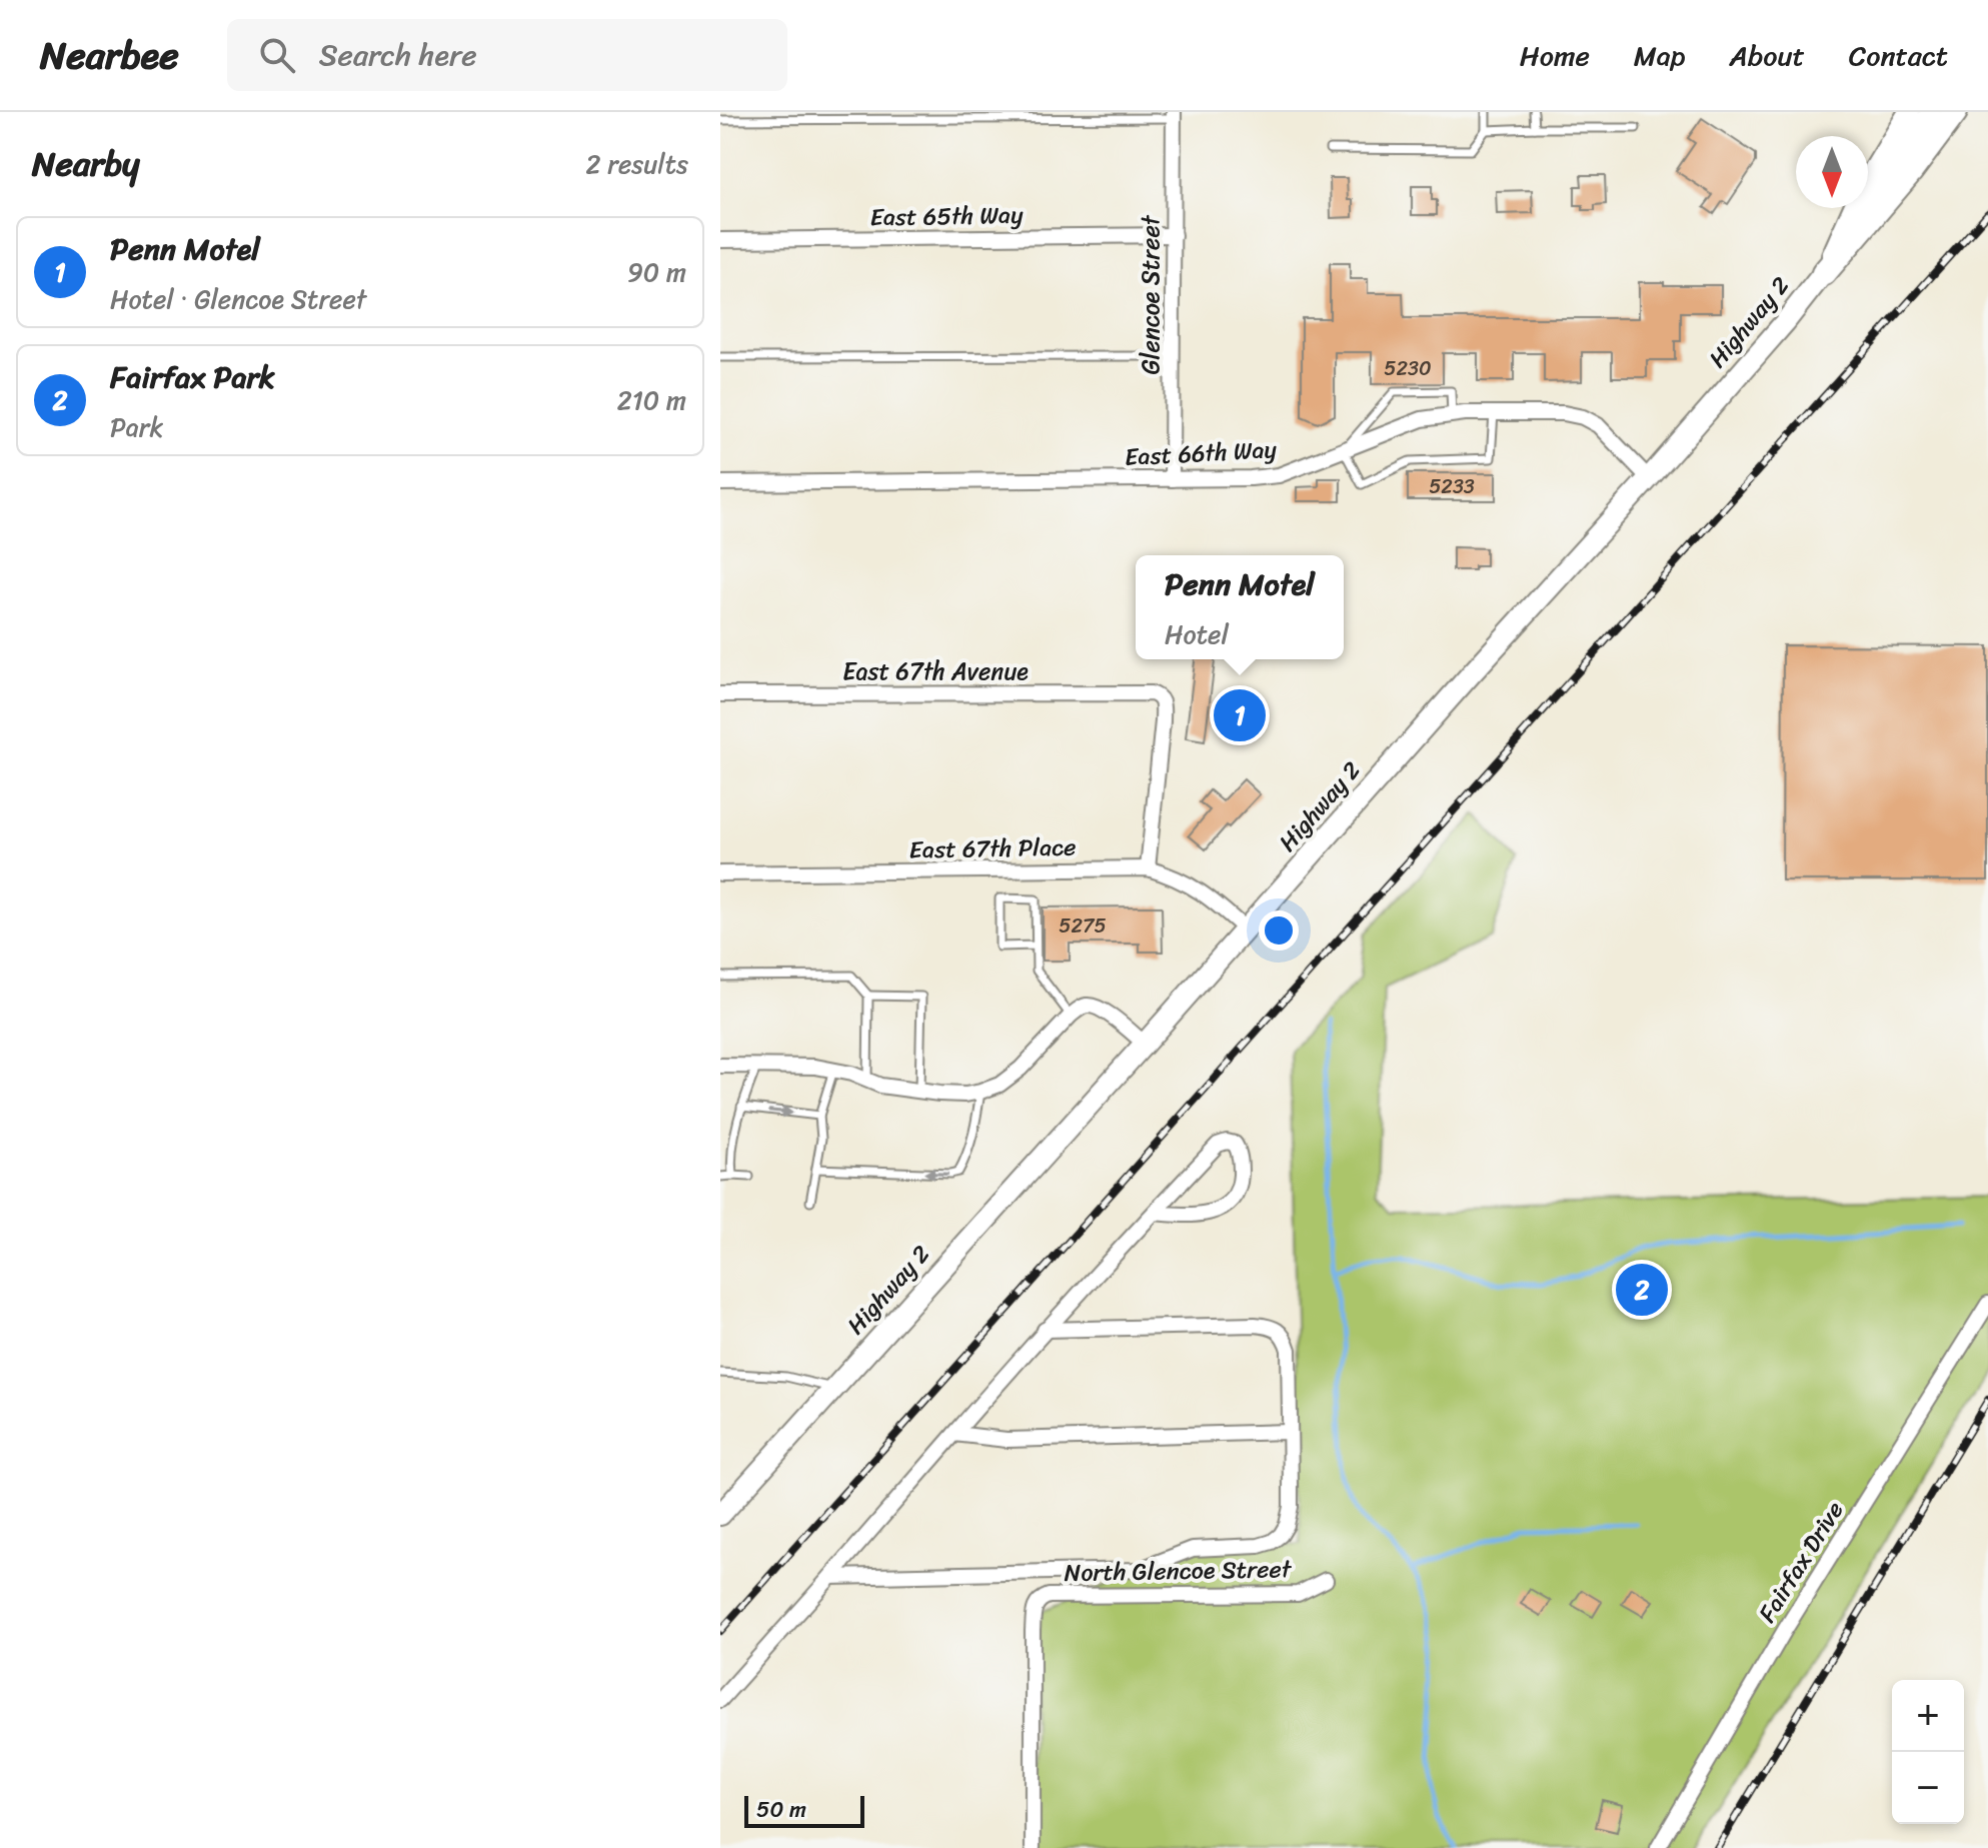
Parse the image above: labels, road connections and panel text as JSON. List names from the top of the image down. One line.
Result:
{"streets":{"main road":["Highway 2"],"street":["East 65th Way","Glencoe Street","East 66th Way","East 67th Avenue","East 67th Place","Fairfax Drive","North Glencoe Street"]},"crossings":[["East 65th Way","Glencoe Street"],["Glencoe Street","East 66th Way"],["Highway 2","East 66th Way"],["Highway 2","East 67th Place"],["East 67th Avenue","East 67th Place"]],"house_numbers":["5230","5233","5275"],"scale_bar":"50 m","north":"bottom","page":{"header":"Nearbee","search":"Search here","nav":["Home","Map","About","Contact"],"heading":["Nearby","2 results"],"list":[{"mark":"1","name":"Penn Motel","note":"Hotel · Glencoe Street","value":"90 m"},{"mark":"2","name":"Fairfax Park","note":"Park","value":"210 m"}],"popup":["Penn Motel","Hotel"],"pins":["1","2"],"map_buttons":["+","−"],"scale":"50 m"}}
